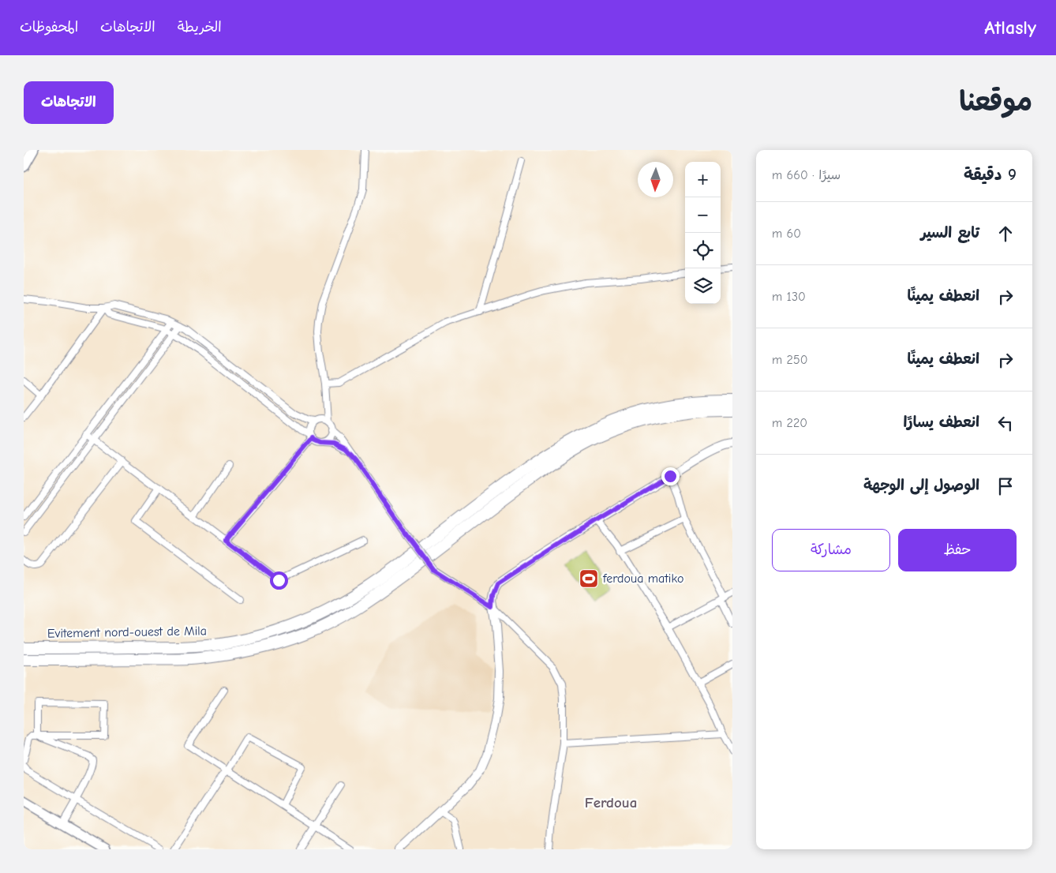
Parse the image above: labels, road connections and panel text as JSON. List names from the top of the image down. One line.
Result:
{"streets":{"highway":["Evitement nord-ouest de Mila"]},"districts":["Ferdoua"],"places":{"sports":["ferdoua matiko"]},"north":"bottom","page":{"header":"Atlasly","nav":["الخريطة","الاتجاهات","المحفوظات"],"title":"موقعنا","buttons":["الاتجاهات",["حفظ","مشاركة"]],"heading":["9 دقيقة","سيرًا · 660 m"],"map_buttons":["+","−"],"list":[["تابع السير","60 m"],["انعطف يمينًا","130 m"],["انعطف يمينًا","250 m"],["انعطف يسارًا","220 m"],"الوصول إلى الوجهة"]}}
